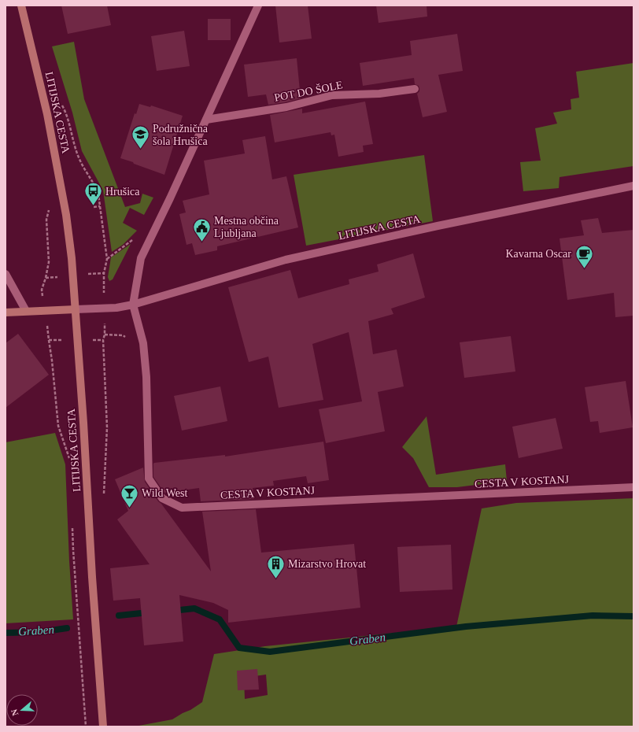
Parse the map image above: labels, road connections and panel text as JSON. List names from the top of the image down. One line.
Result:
{"streets":{"main road":["LITIJSKA CESTA"],"street":["POT DO ŠOLE","CESTA V KOSTANJ"]},"crossings":[["LITIJSKA CESTA","CESTA V KOSTANJ"]],"water":["Graben"],"places":{"school or university":["Podružnična šola Hrušica"],"bus stop":["Hrušica"],"public building":["Mestna občina Ljubljana"],"cafe":["Kavarna Oscar"],"bar":["Wild West"],"building":["Mizarstvo Hrovat"]},"north":"left"}
